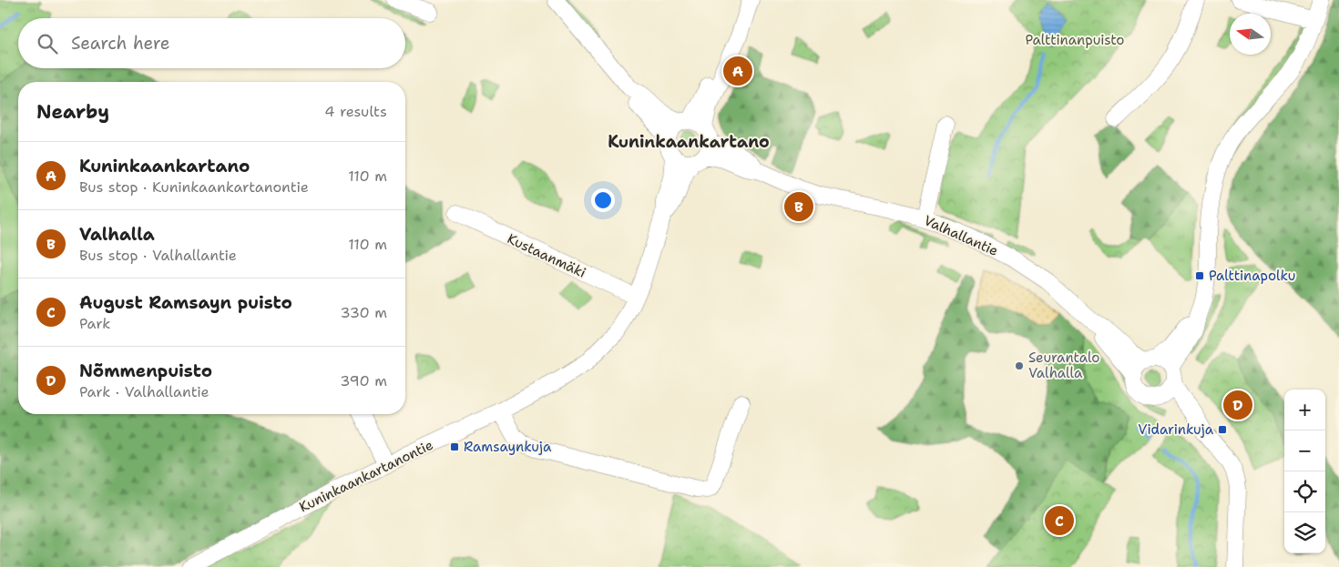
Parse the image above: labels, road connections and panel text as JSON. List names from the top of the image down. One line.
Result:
{"streets":{"street":["Valhallantie","Kustaanmäki","Kuninkaankartanontie"]},"crossings":[["Valhallantie","Kuninkaankartanontie"],["Kustaanmäki","Kuninkaankartanontie"]],"districts":["Kuninkaankartano"],"parks":["Palttinanpuisto"],"places":{"transit":["Palttinapolku","Vidarinkuja","Ramsaynkuja"],"other":["Seurantalo Valhalla"]},"north":"left","page":{"search":"Search here","pins":["A","B","D","C"],"heading":["Nearby","4 results"],"list":[{"mark":"A","name":"Kuninkaankartano","note":"Bus stop · Kuninkaankartanontie","value":"110 m"},{"mark":"B","name":"Valhalla","note":"Bus stop · Valhallantie","value":"110 m"},{"mark":"C","name":"August Ramsayn puisto","note":"Park","value":"330 m"},{"mark":"D","name":"Nõmmenpuisto","note":"Park · Valhallantie","value":"390 m"}],"map_buttons":["+","−"]}}
